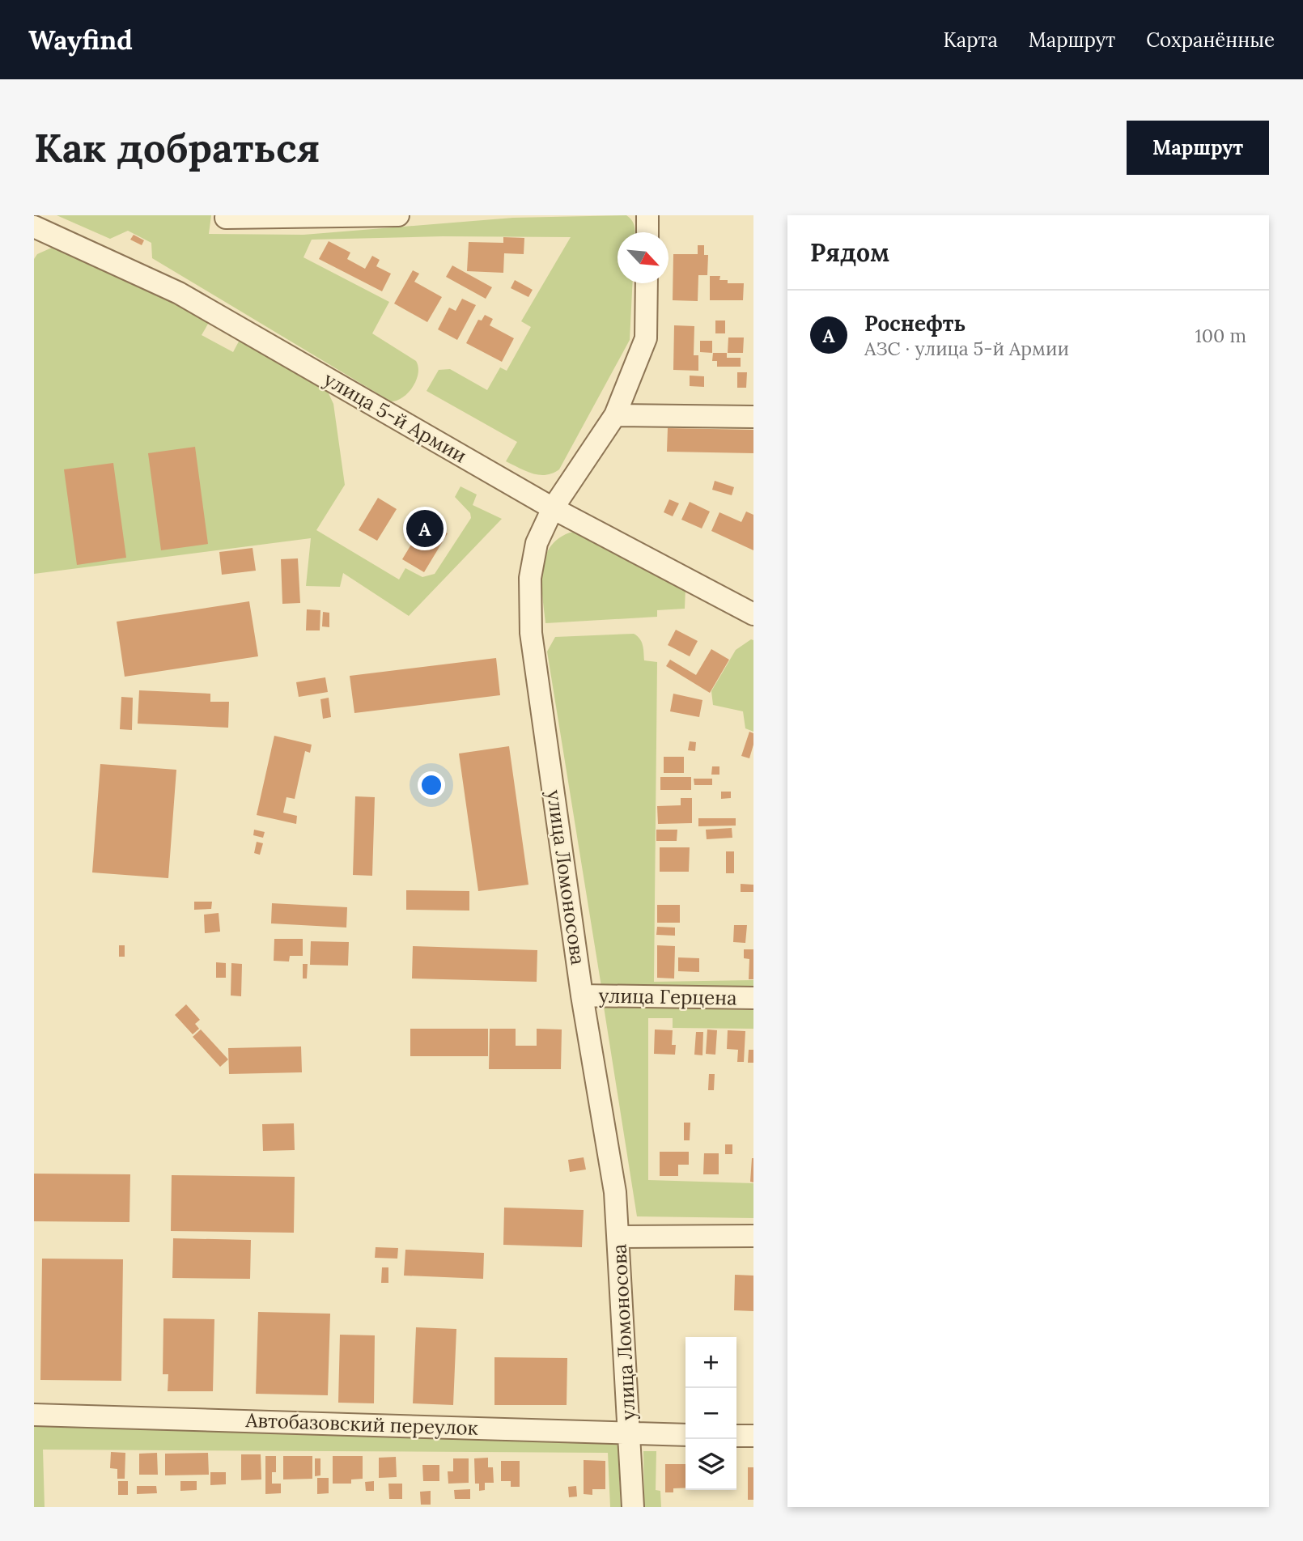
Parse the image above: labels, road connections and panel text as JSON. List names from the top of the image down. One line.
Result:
{"streets":{"street":["улица 5-й Армии","улица Ломоносова","улица Герцена","Автобазовский переулок"]},"crossings":[["улица 5-й Армии","улица Ломоносова"],["улица Ломоносова","улица Герцена"],["улица Ломоносова","Автобазовский переулок"]],"north":"bottom right","page":{"header":"Wayfind","nav":["Карта","Маршрут","Сохранённые"],"buttons":"Маршрут","title":"Как добраться","heading":"Рядом","list":[{"mark":"A","name":"Роснефть","note":"АЗС · улица 5-й Армии","value":"100 m"}],"pins":"A","map_buttons":["+","−"]}}
